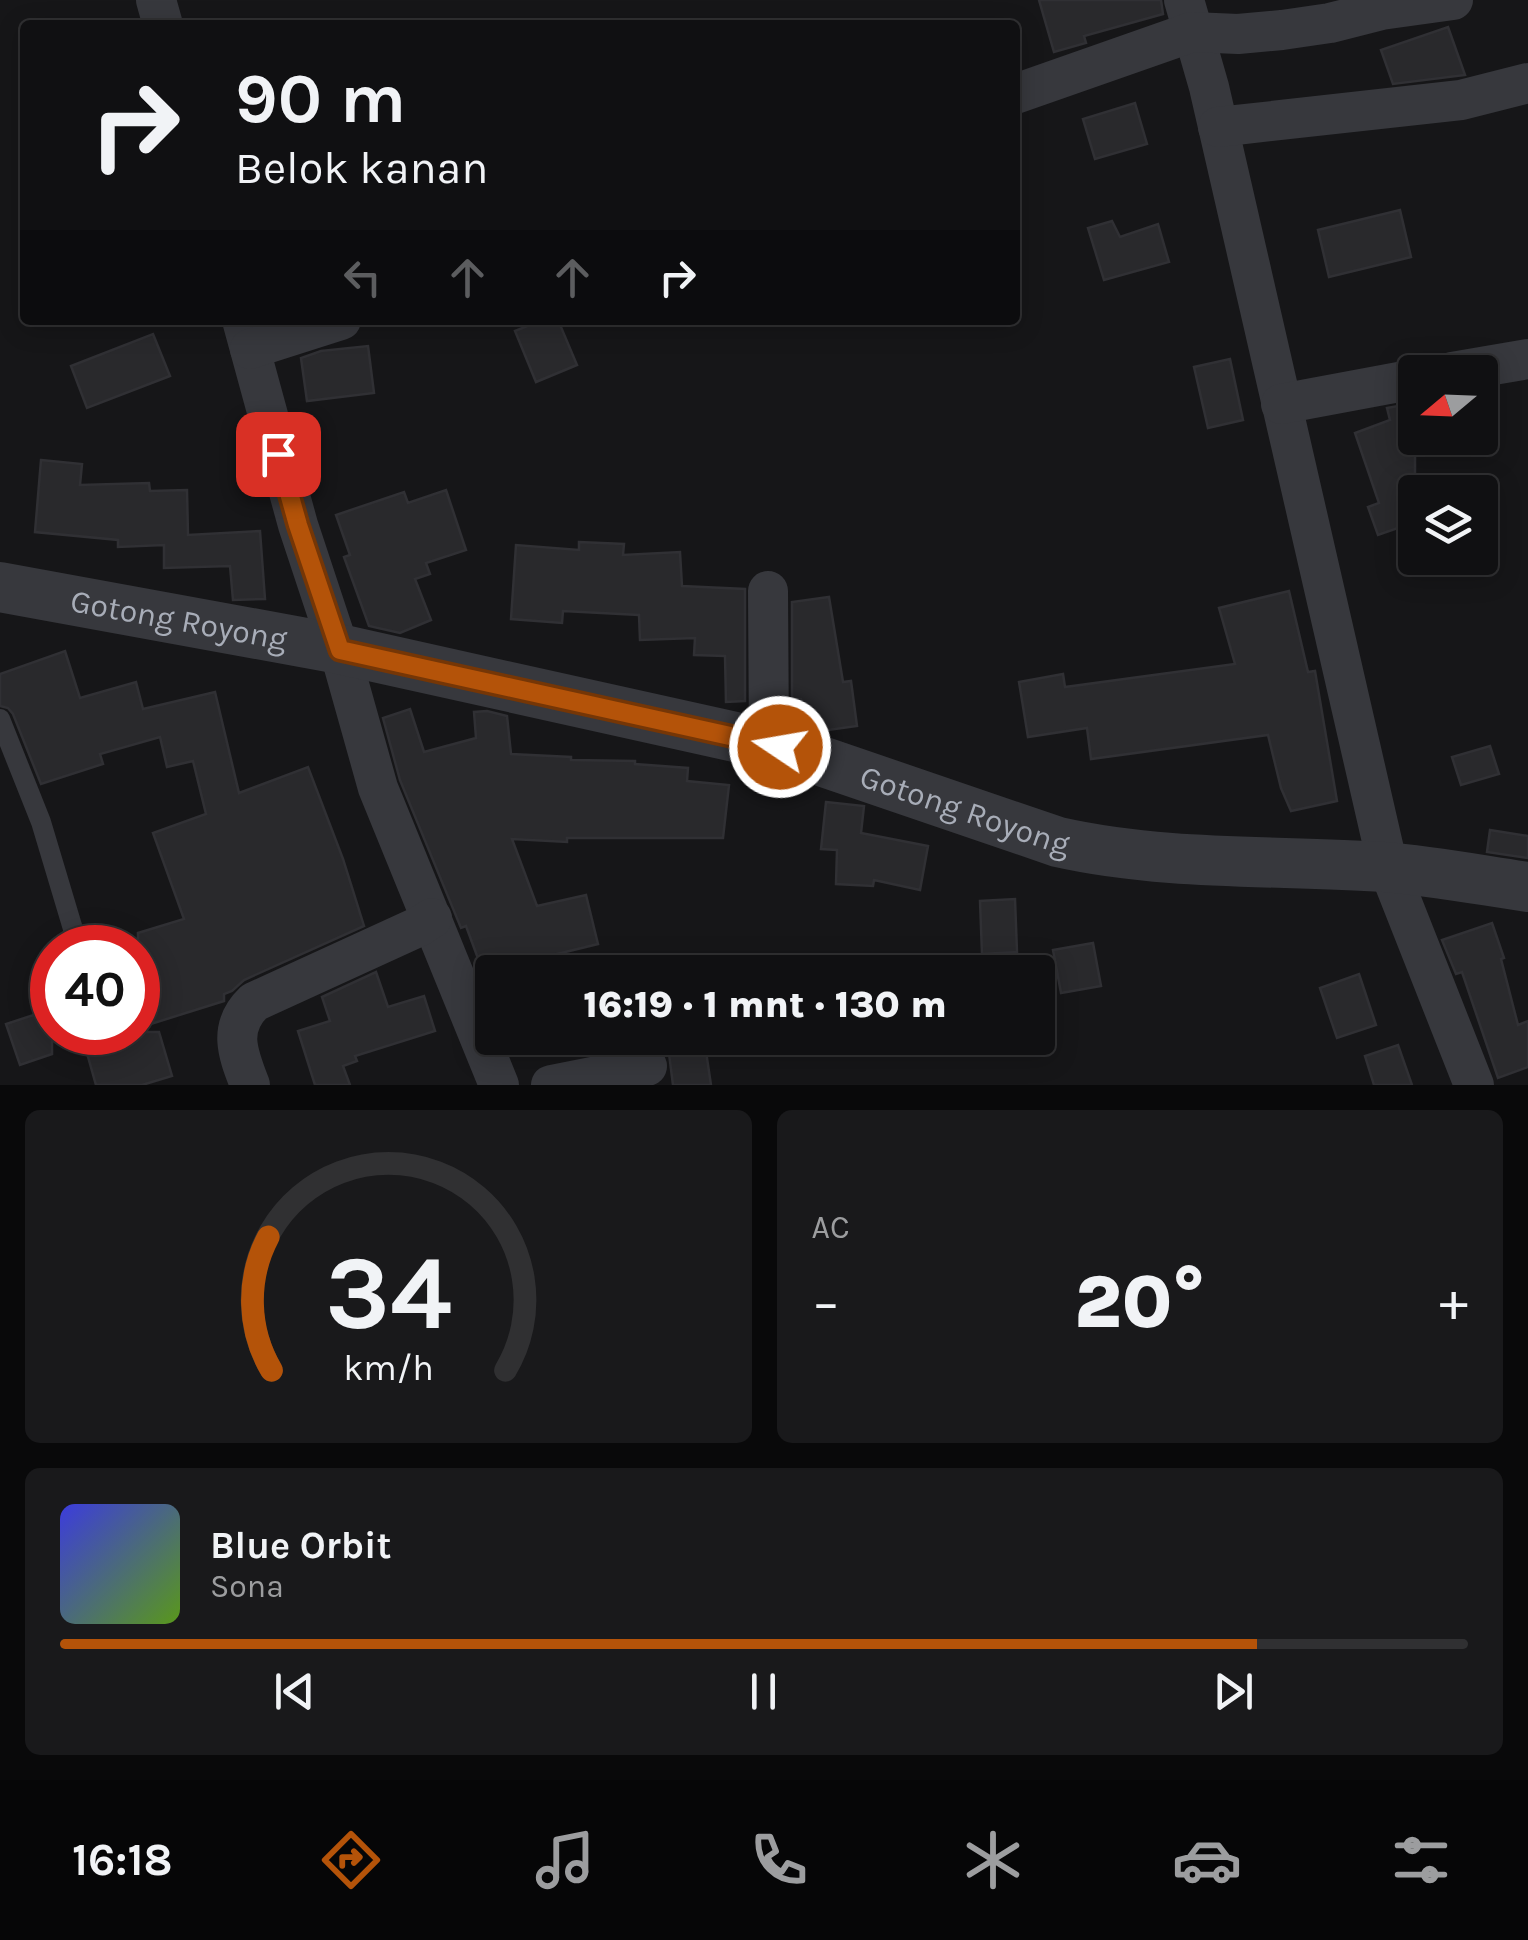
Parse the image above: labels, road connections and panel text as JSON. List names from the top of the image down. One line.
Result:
{"streets":{"street":["Gotong Royong"]},"north":"left","page":{"turn":["90 m","Belok kanan"],"limit":"40","trip":"16:19 · 1 mnt · 130 m","tile":"AC","heat":["−","20°","+"],"song":["Blue Orbit","Sona"],"tabs":"16:18","gauge":["34","km/h"]}}
